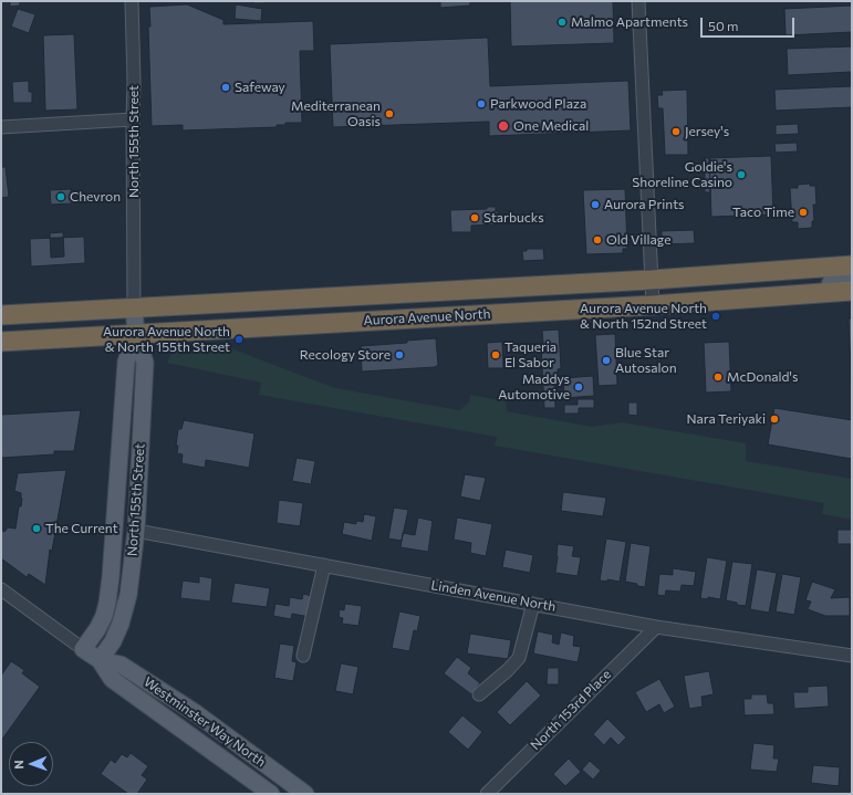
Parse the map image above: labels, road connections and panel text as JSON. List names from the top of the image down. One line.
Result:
{"streets":{"highway":["Aurora Avenue North"],"main road":["North 155th Street","Westminster Way North"],"street":["Linden Avenue North","North 153rd Place"]},"crossings":[["North 155th Street","Aurora Avenue North"],["North 155th Street","Linden Avenue North"],["North 155th Street","Westminster Way North"],["Linden Avenue North","North 153rd Place"]],"places":["Malmo Apartments","Safeway","Parkwood Plaza","Mediterranean Oasis","One Medical","Jersey's","Goldie's Shoreline Casino","Chevron","Aurora Prints","Taco Time","Starbucks","Old Village","Aurora Avenue North & North 152nd Street","Aurora Avenue North & North 155th Street","Recology Store","Taqueria El Sabor","Blue Star Autosalon","McDonald's","Maddys Automotive","Nara Teriyaki","The Current"],"scale_bar":"50 m","north":"left"}
